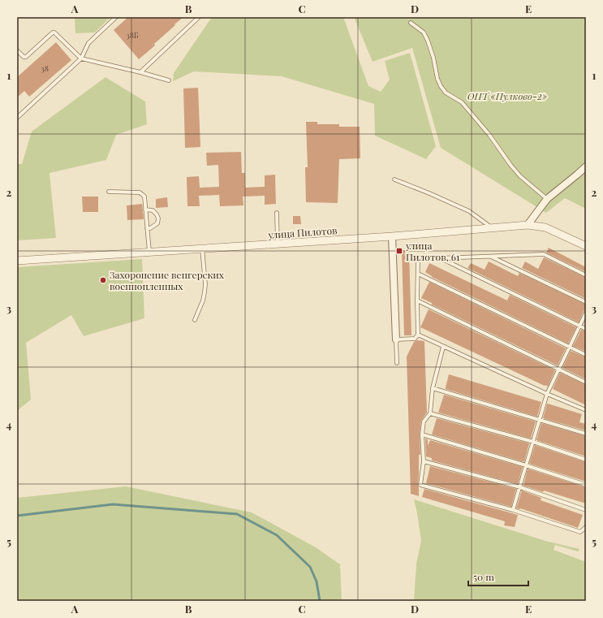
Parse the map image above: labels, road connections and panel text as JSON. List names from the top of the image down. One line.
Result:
{"streets":{"street":["улица Пилотов"]},"parks":["ОНТ «Пулково-2»"],"places":{"transit":["улица Пилотов, 61"],"other":["Захоронение венгерских военнопленных"]},"house_numbers":["38Б","38"],"scale_bar":"50 m","grid":{"columns":["A","B","C","D","E"],"rows":["1","2","3","4","5"]}}
